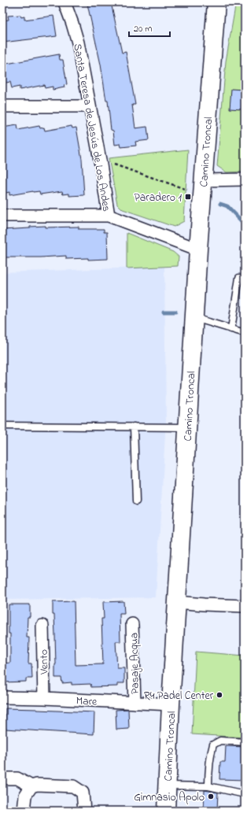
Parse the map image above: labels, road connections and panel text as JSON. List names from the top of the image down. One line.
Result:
{"streets":{"main road":["Camino Troncal"],"street":["Santa Teresa de Jesús de Los Andes","Vento","Pasaje Acqua","Mare"]},"crossings":[["Santa Teresa de Jesús de Los Andes","Camino Troncal"],["Camino Troncal","Mare"],["Vento","Mare"],["Pasaje Acqua","Mare"]],"places":{"transit":["Paradero 1"],"other":["R4 Padel Center","Gimnasio Apolo"]},"scale_bar":"20 m"}
